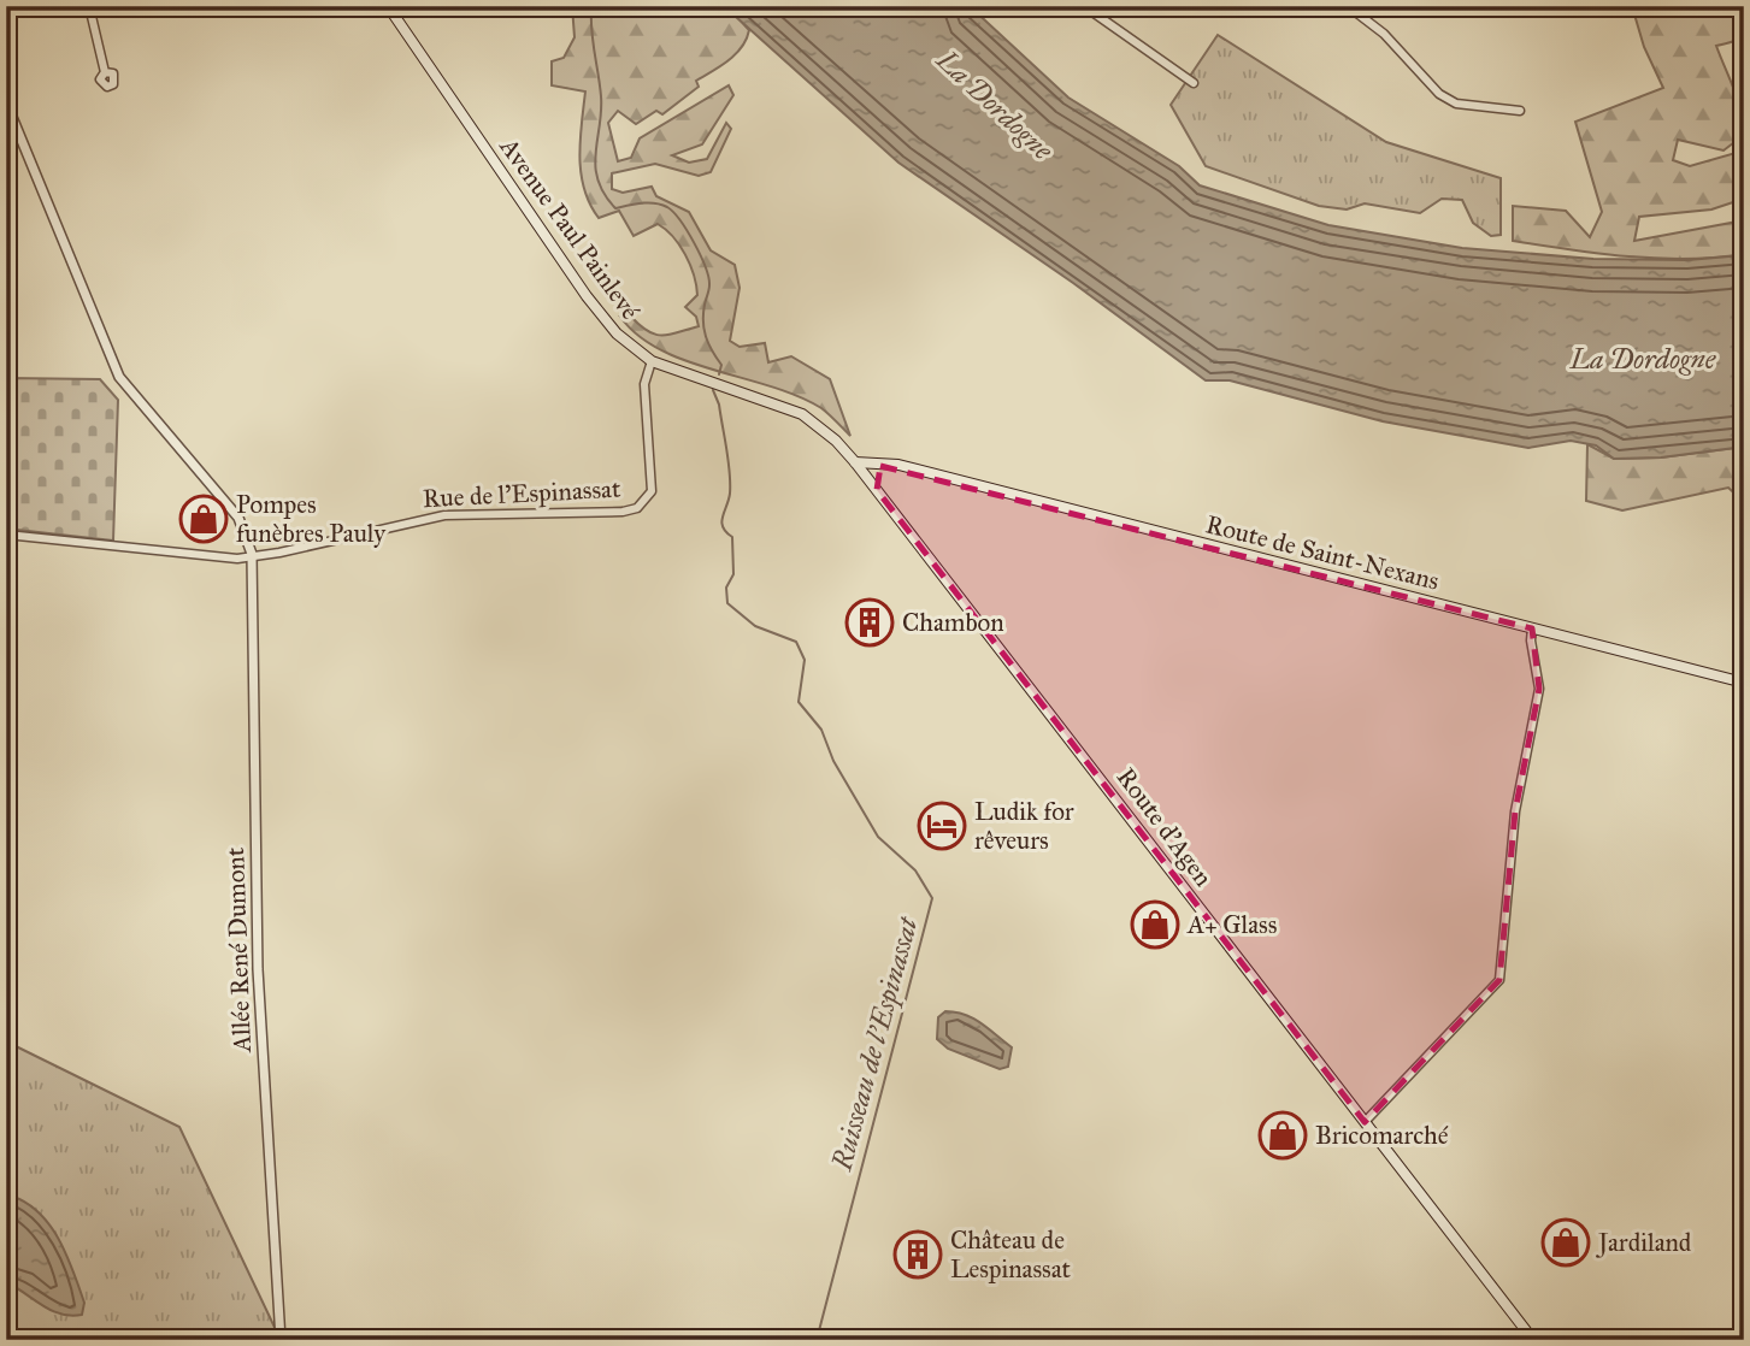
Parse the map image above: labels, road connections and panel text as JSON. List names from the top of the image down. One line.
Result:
{"streets":{"main road":["Avenue Paul Painlevé","Route de Saint-Nexans","Route d'Agen"],"street":["Rue de l'Espinassat","Allée René Dumont"]},"crossings":[["Avenue Paul Painlevé","Rue de l'Espinassat"],["Avenue Paul Painlevé","Route de Saint-Nexans"],["Avenue Paul Painlevé","Route d'Agen"],["Rue de l'Espinassat","Allée René Dumont"],["Route de Saint-Nexans","Route d'Agen"]],"water":["La Dordogne","Ruisseau de l'Espinassat"],"places":{"shop":["Pompes funèbres Pauly","A+ Glass","Bricomarché","Jardiland"],"building":["Chambon","Château de Lespinassat"],"hotel":["Ludik for rêveurs"]}}
